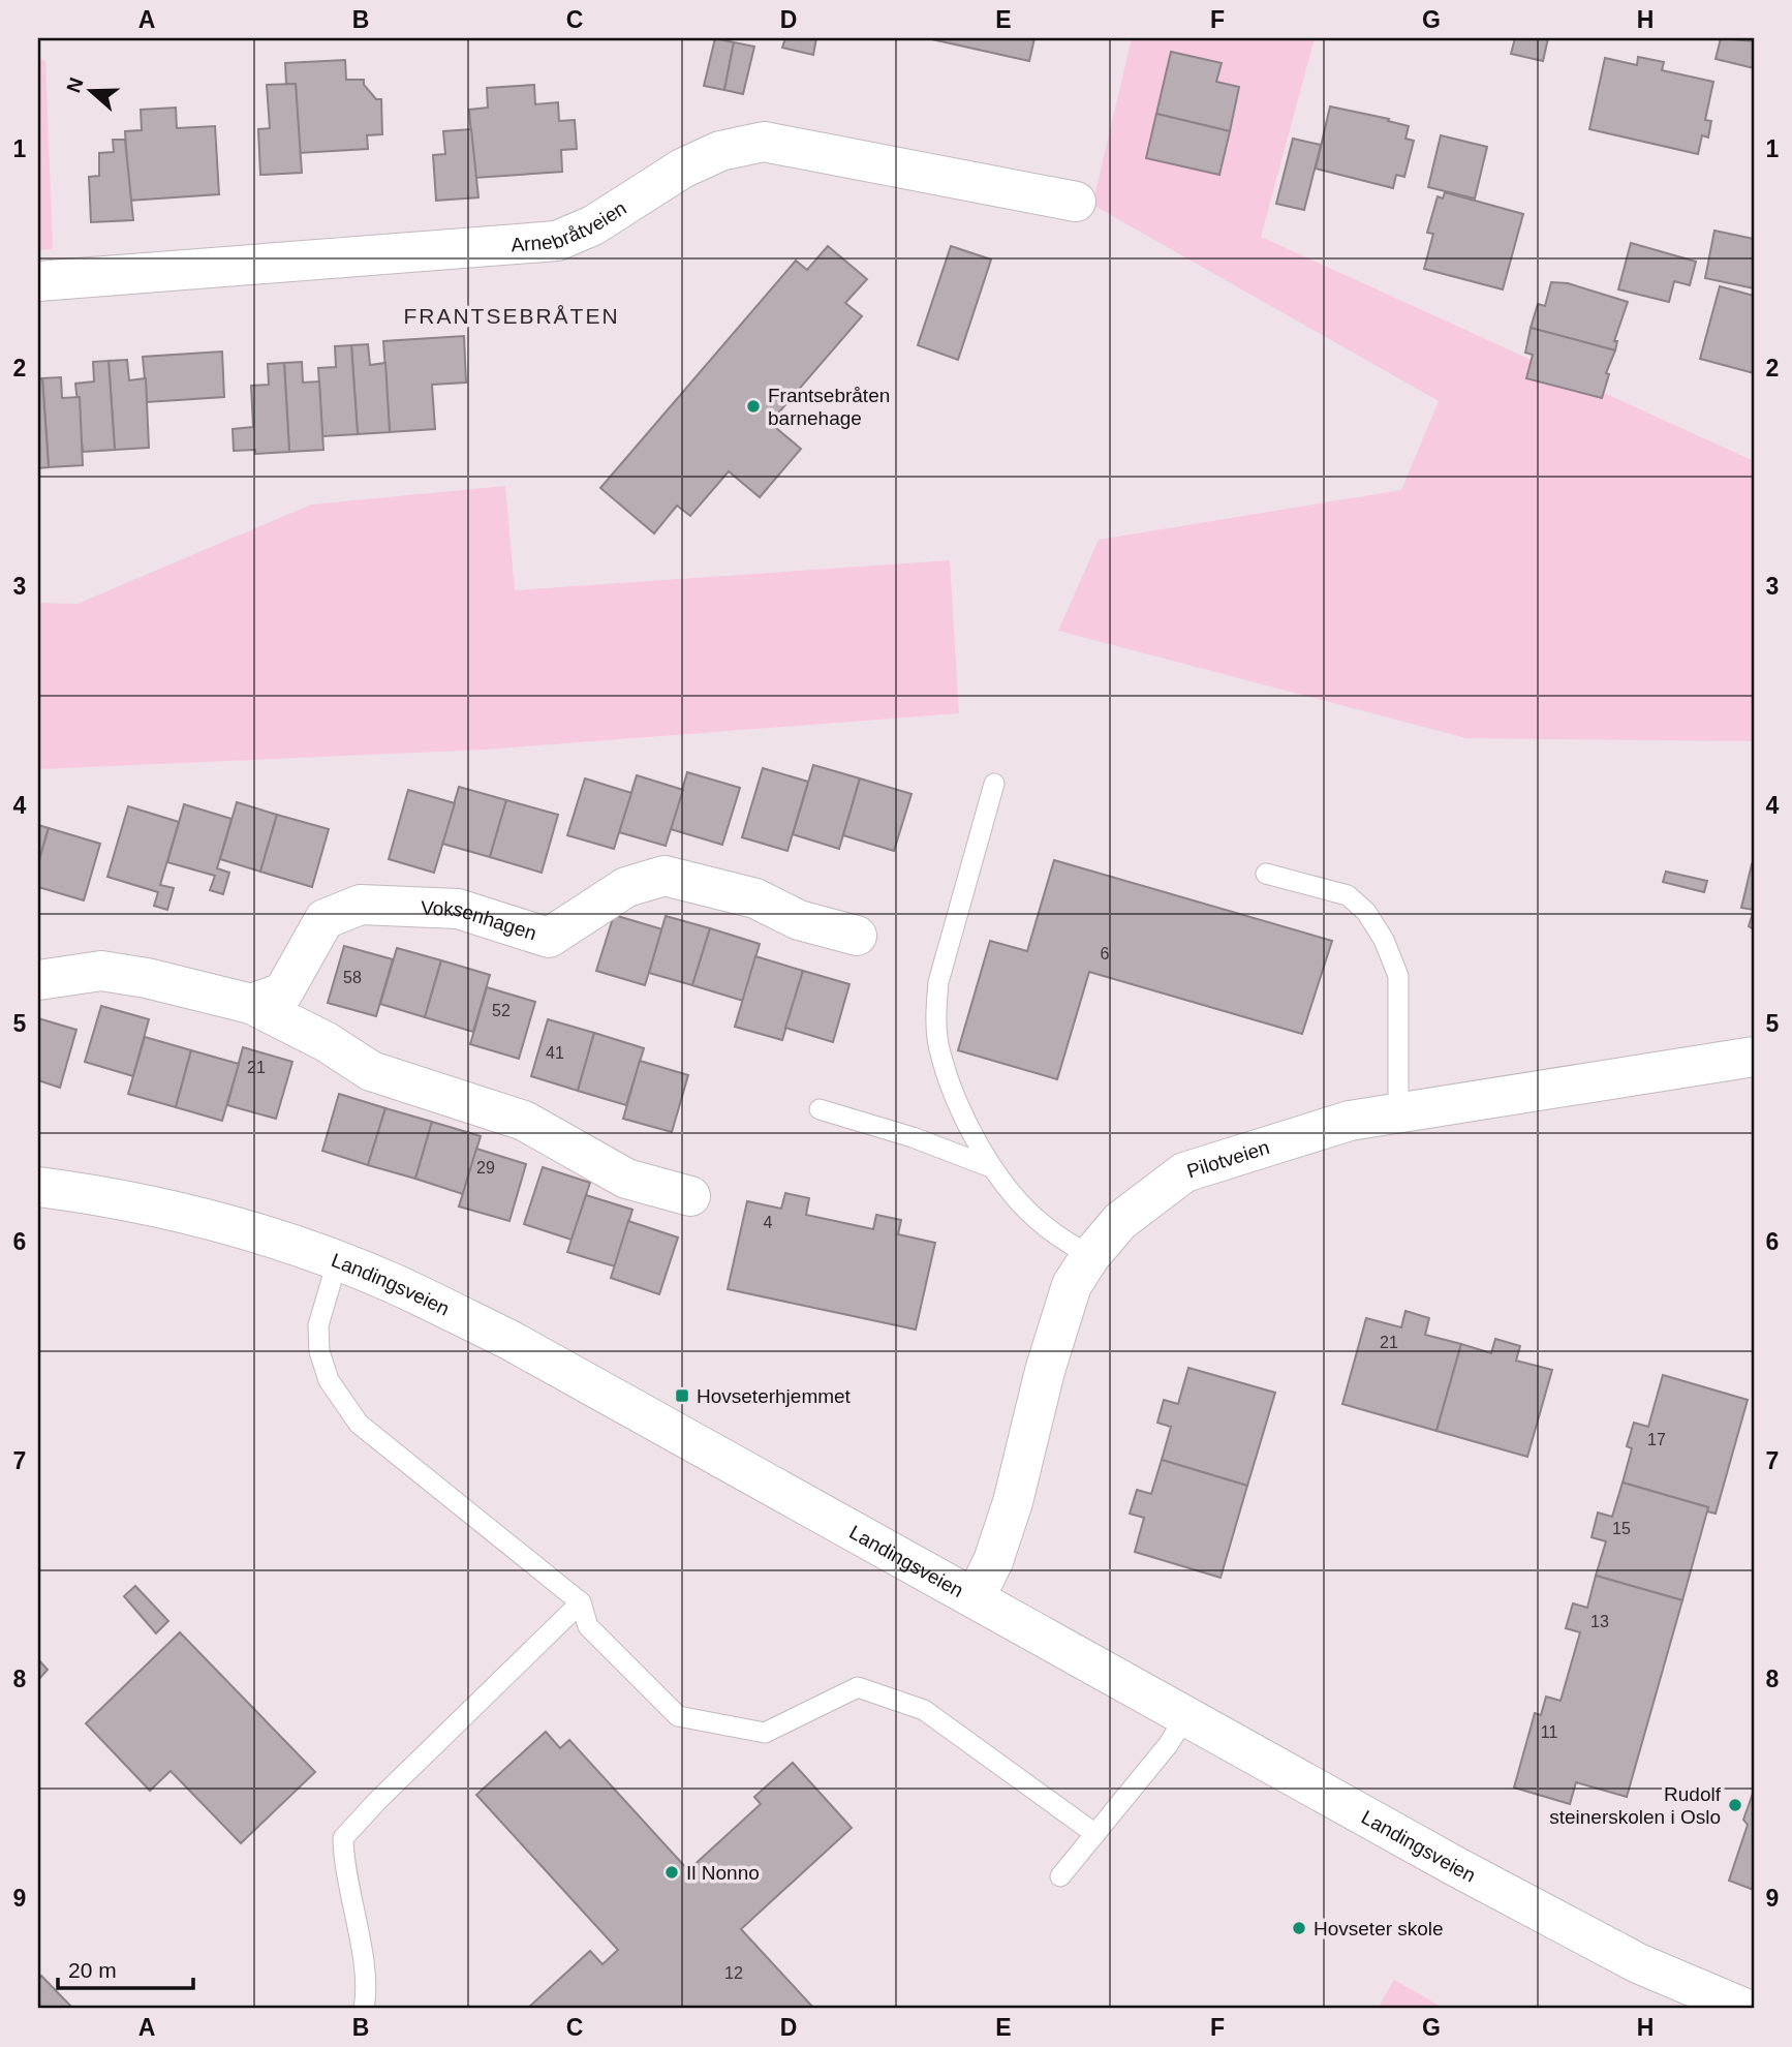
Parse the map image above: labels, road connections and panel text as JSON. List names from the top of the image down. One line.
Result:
{"streets":{"street":["Arnebråtveien","Voksenhagen","Pilotveien","Landingsveien"]},"crossings":[["Pilotveien","Landingsveien"]],"districts":["FRANTSEBRÅTEN"],"places":{"other":["Frantsebråten barnehage","Rudolf steinerskolen i Oslo","Il Nonno","Hovseter skole"],"transit":["Hovseterhjemmet"]},"house_numbers":["6","58","52","41","21","29","4","21","17","15","13","11","12"],"scale_bar":"20 m","north":"left","grid":{"columns":["A","B","C","D","E","F","G","H"],"rows":["1","2","3","4","5","6","7","8","9"]}}
